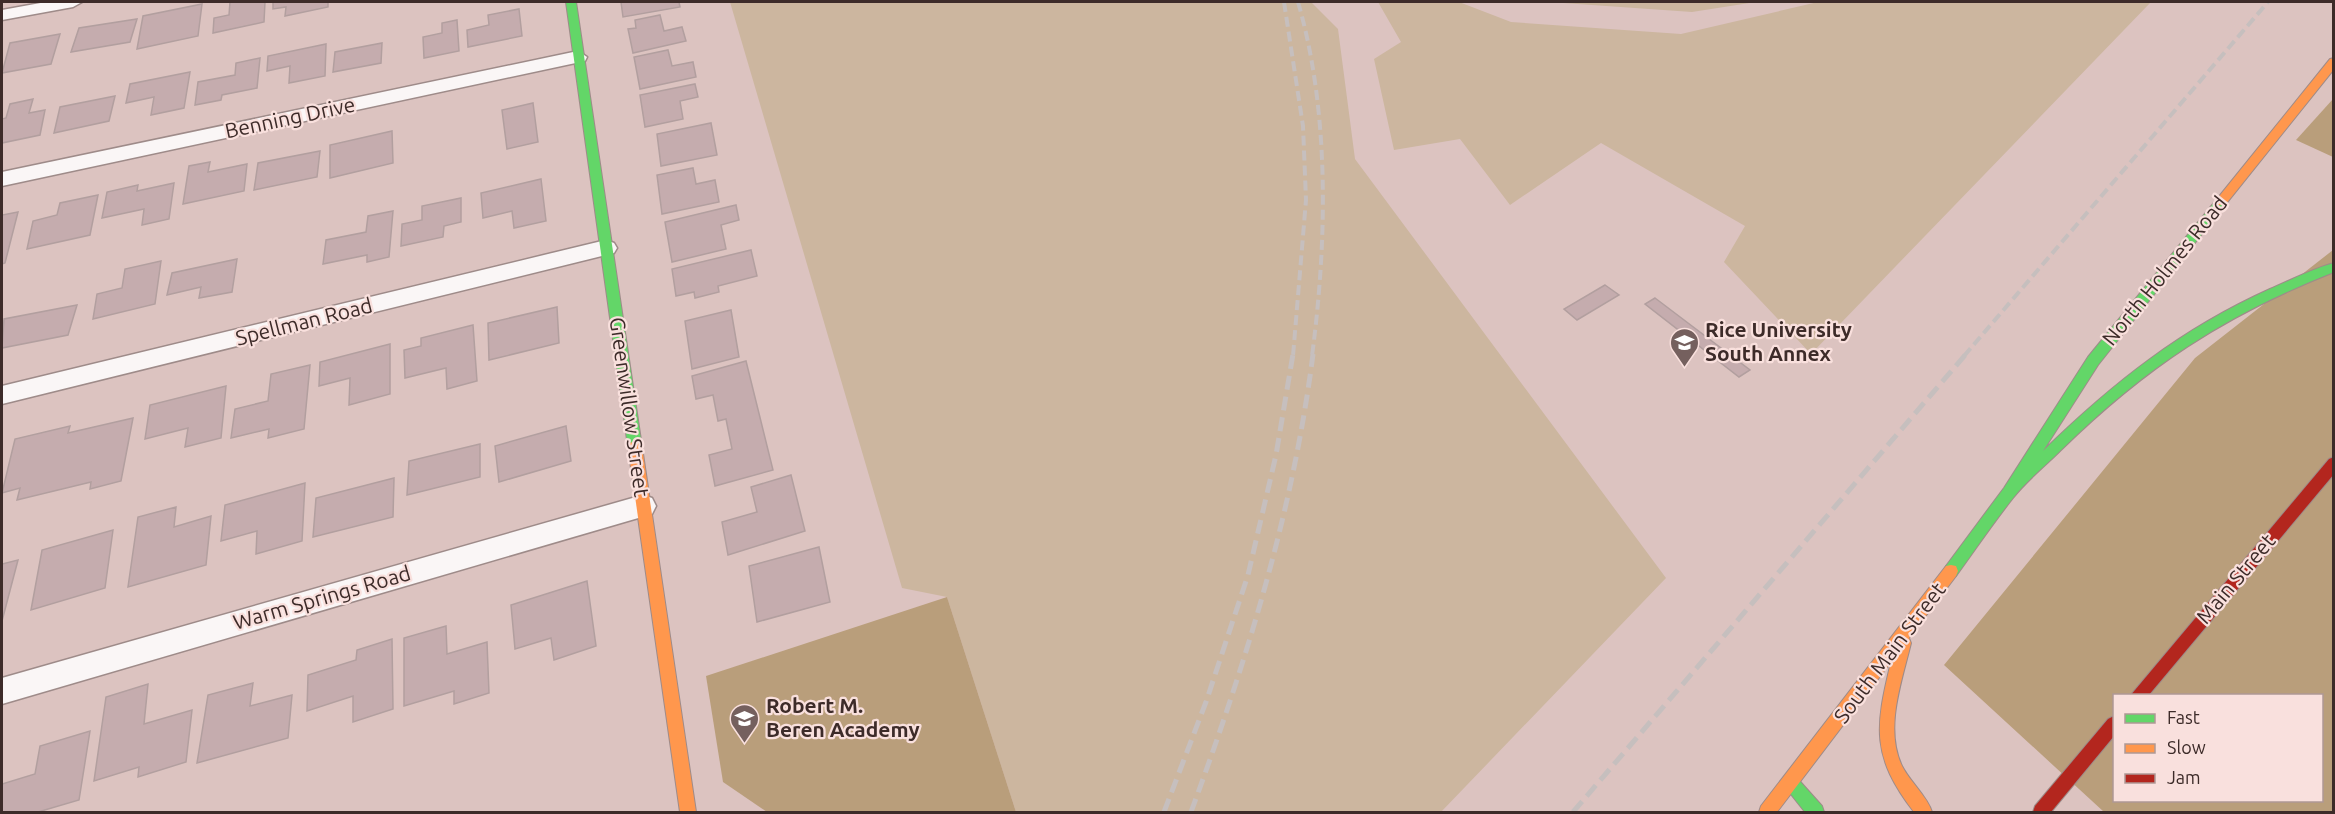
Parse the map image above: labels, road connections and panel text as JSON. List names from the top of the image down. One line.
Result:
{"streets":{"main road":["North Holmes Road","Greenwillow Street","Main Street","South Main Street"],"street":["Benning Drive","Spellman Road","Warm Springs Road"]},"crossings":[["Benning Drive","Greenwillow Street"],["North Holmes Road","South Main Street"],["Spellman Road","Greenwillow Street"],["Greenwillow Street","Warm Springs Road"]],"places":{"school or university":["Rice University South Annex","Robert M. Beren Academy"]},"legend":["Fast","Slow","Jam"]}
